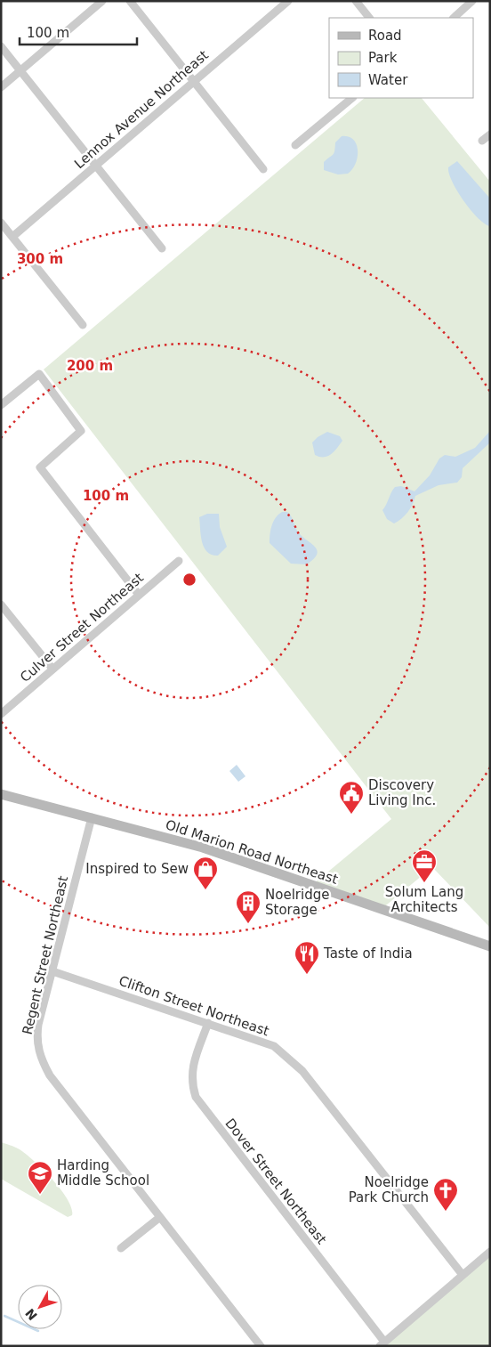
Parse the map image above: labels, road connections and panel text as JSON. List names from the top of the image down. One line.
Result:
{"streets":{"main road":["Old Marion Road Northeast"],"street":["Lennox Avenue Northeast","Culver Street Northeast","Regent Street Northeast","Clifton Street Northeast","Dover Street Northeast"]},"crossings":[["Old Marion Road Northeast","Regent Street Northeast"],["Regent Street Northeast","Clifton Street Northeast"],["Clifton Street Northeast","Dover Street Northeast"]],"places":{"public building":["Discovery Living Inc."],"office":["Solum Lang Architects"],"shop":["Inspired to Sew"],"building":["Noelridge Storage"],"restaurant":["Taste of India"],"school or university":["Harding Middle School"],"church":["Noelridge Park Church"]},"legend":["Road","Park","Water"],"scale_bar":"100 m","north":"bottom left","rings":["300 m","200 m","100 m"]}
